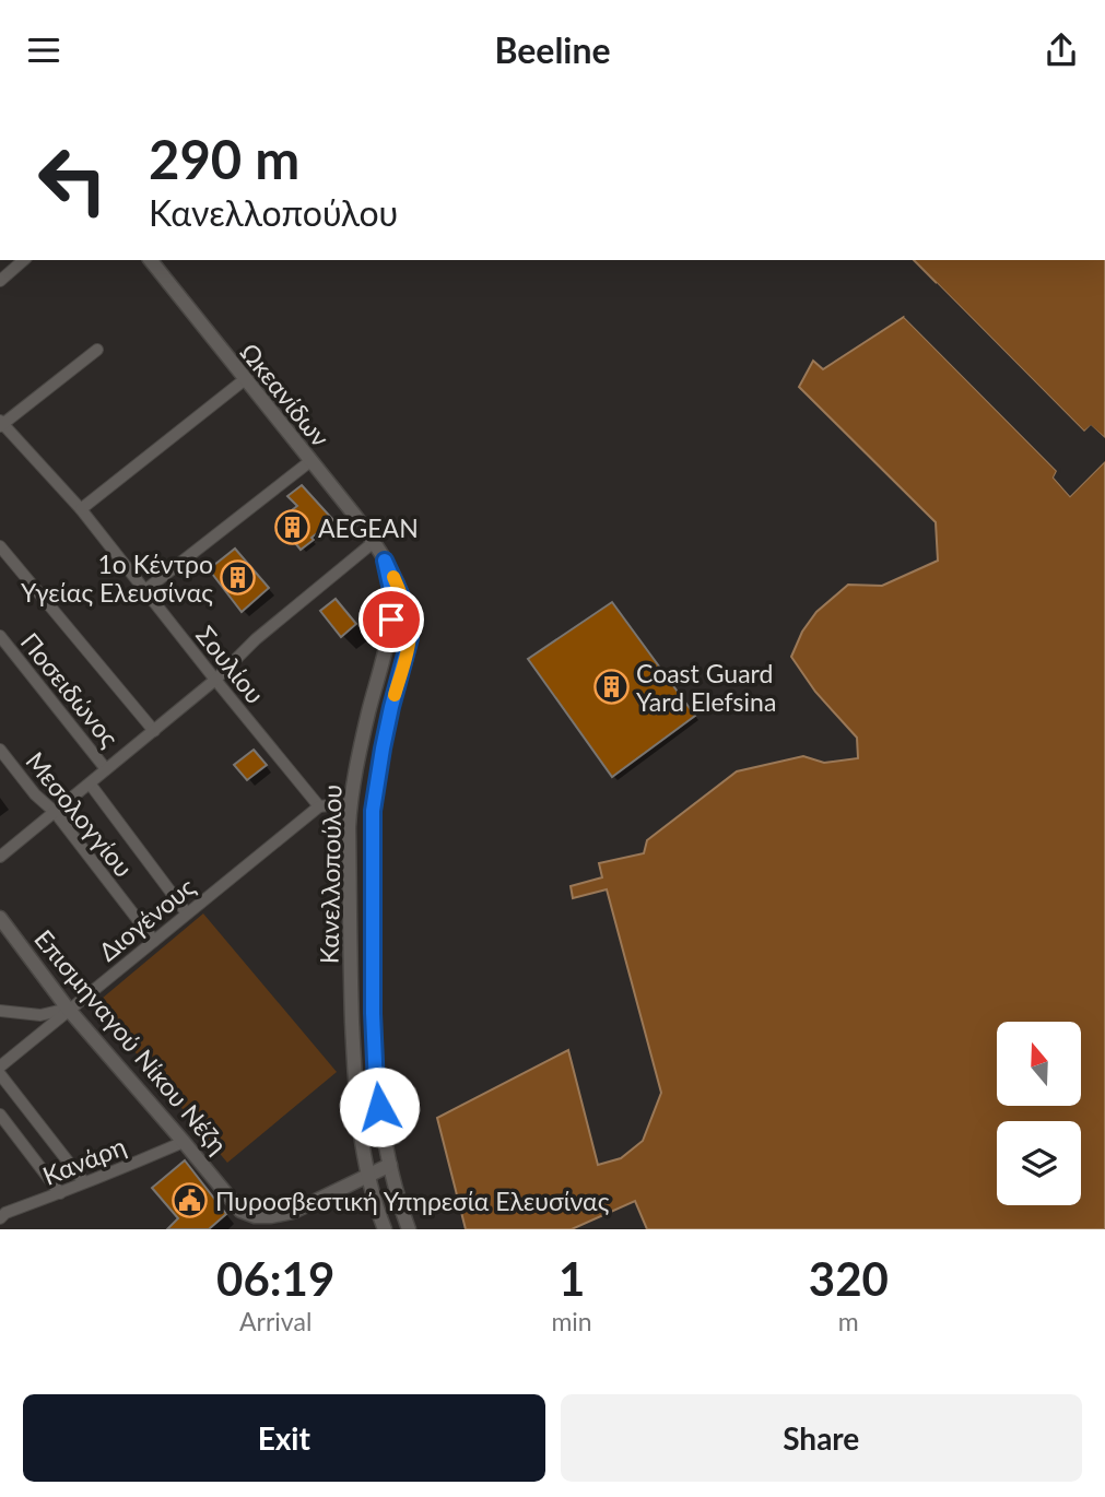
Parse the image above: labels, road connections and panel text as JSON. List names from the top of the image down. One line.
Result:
{"streets":{"street":["Ωκεανίδων","Σουλίου","Ποσειδώνος","Μεσολογγίου","Κανελλοπούλου","Διογένους","Επισμηναγού Νίκου Νέζη","Κανάρη"]},"crossings":[["Ωκεανίδων","Κανελλοπούλου"],["Σουλίου","Διογένους"],["Μεσολογγίου","Διογένους"],["Κανελλοπούλου","Επισμηναγού Νίκου Νέζη"],["Διογένους","Επισμηναγού Νίκου Νέζη"],["Επισμηναγού Νίκου Νέζη","Κανάρη"]],"places":{"building":["AEGEAN","1ο Κέντρο Υγείας Ελευσίνας","Coast Guard Yard Elefsina"],"public building":["Πυροσβεστική Υπηρεσία Ελευσίνας"]},"north":"top","page":{"header":"Beeline","turn":["290 m","Κανελλοπούλου"],"eta":["06:19","Arrival","1","min","320","m"],"buttons":["Exit","Share"]}}
